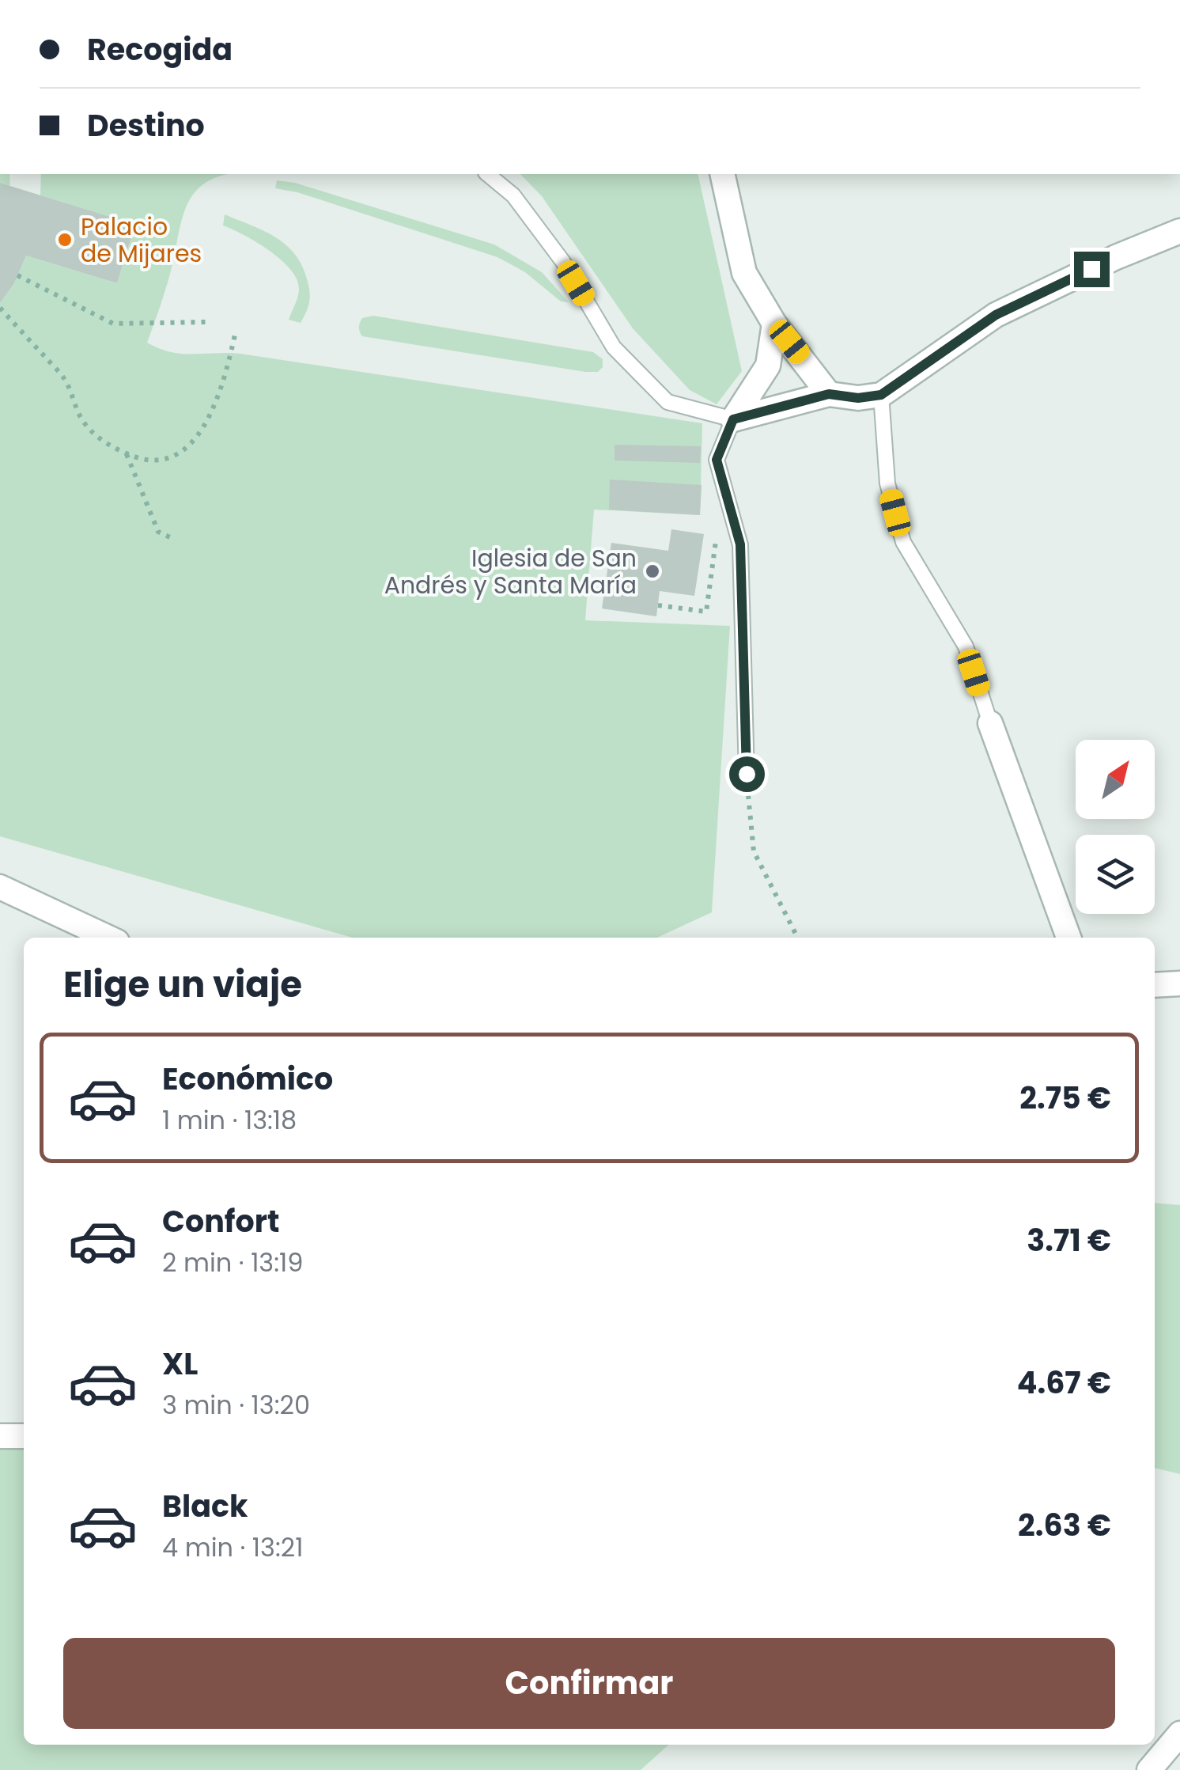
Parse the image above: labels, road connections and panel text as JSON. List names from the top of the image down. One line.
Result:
{"places":["Palacio de Mijares","Iglesia de San Andrés y Santa María"],"north":"top right","page":{"banner":["Recogida","Destino"],"heading":"Elige un viaje","list":[{"name":"Económico","note":"1 min · 13:18","value":"2.75 €"},{"name":"Confort","note":"2 min · 13:19","value":"3.71 €"},{"name":"XL","note":"3 min · 13:20","value":"4.67 €"},{"name":"Black","note":"4 min · 13:21","value":"2.63 €"}],"buttons":"Confirmar"}}
